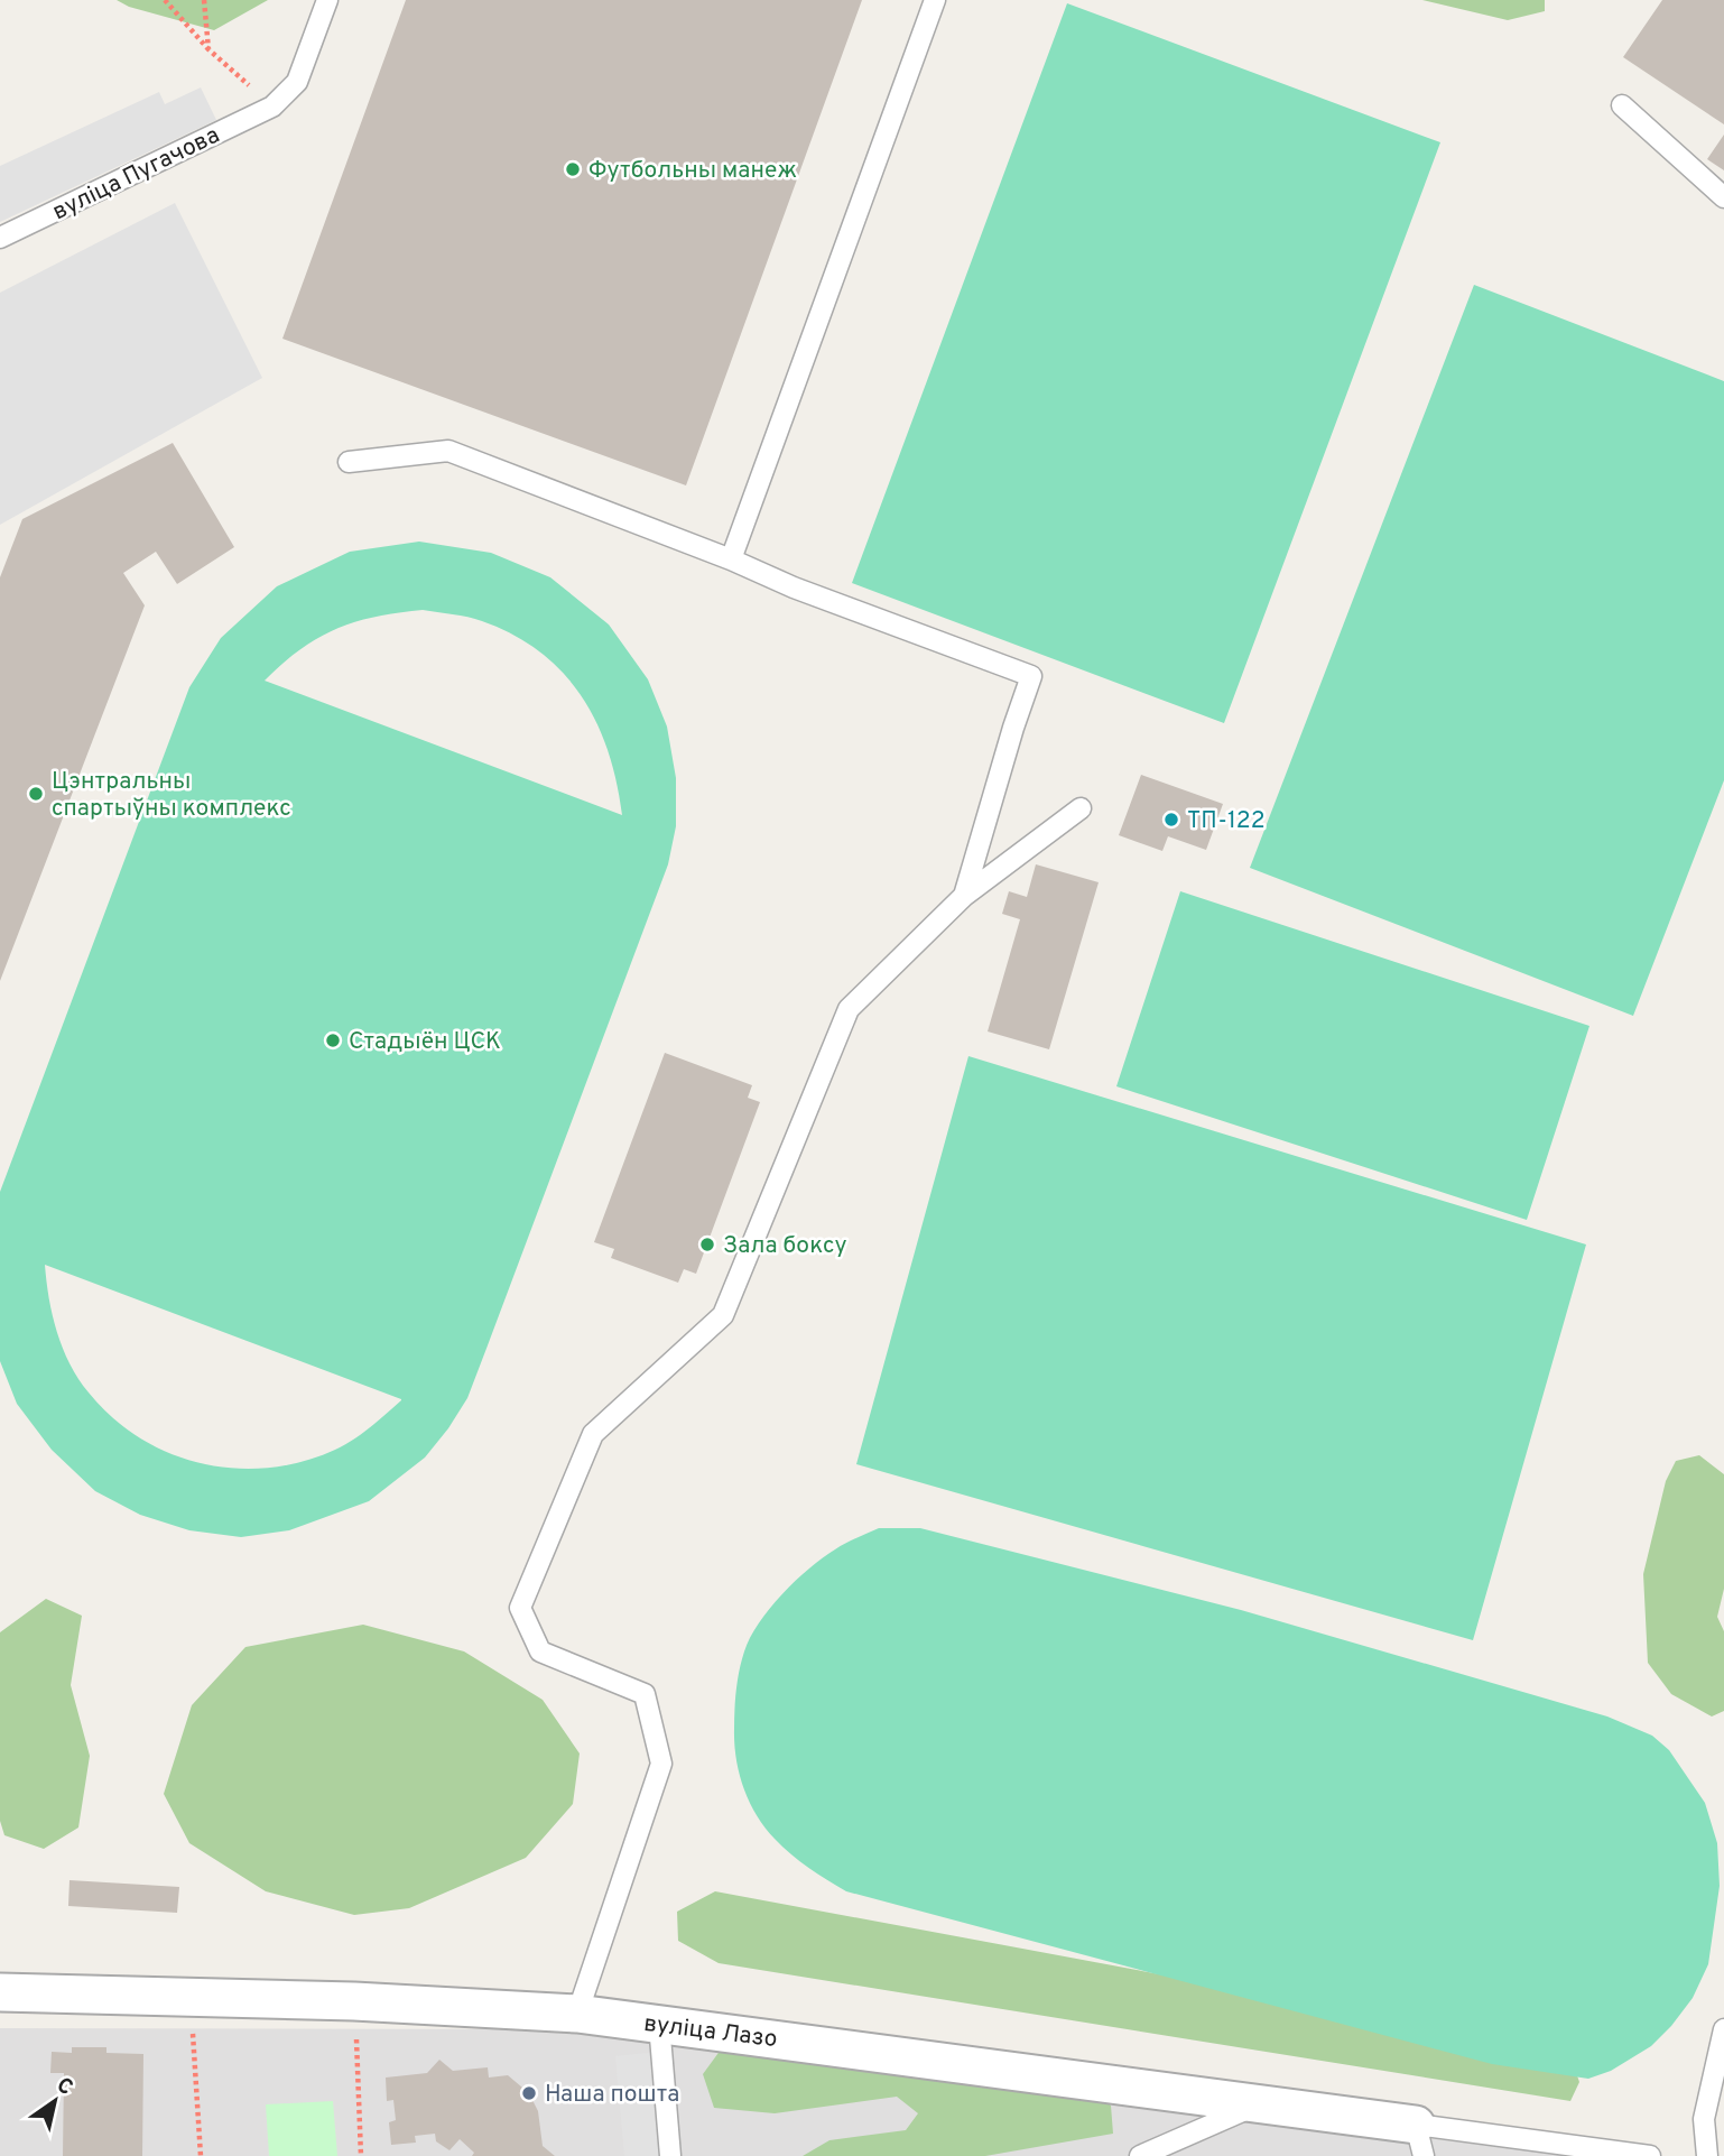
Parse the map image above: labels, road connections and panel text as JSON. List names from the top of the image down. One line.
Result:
{"streets":{"street":["вуліца Лазо"],"lane":["вуліца Пугачова"]},"places":["Футбольны манеж","Цэнтральны спартыўны комплекс","ТП-122","Стадыён ЦСК","Зала боксу","Наша пошта"],"north":"top right"}
